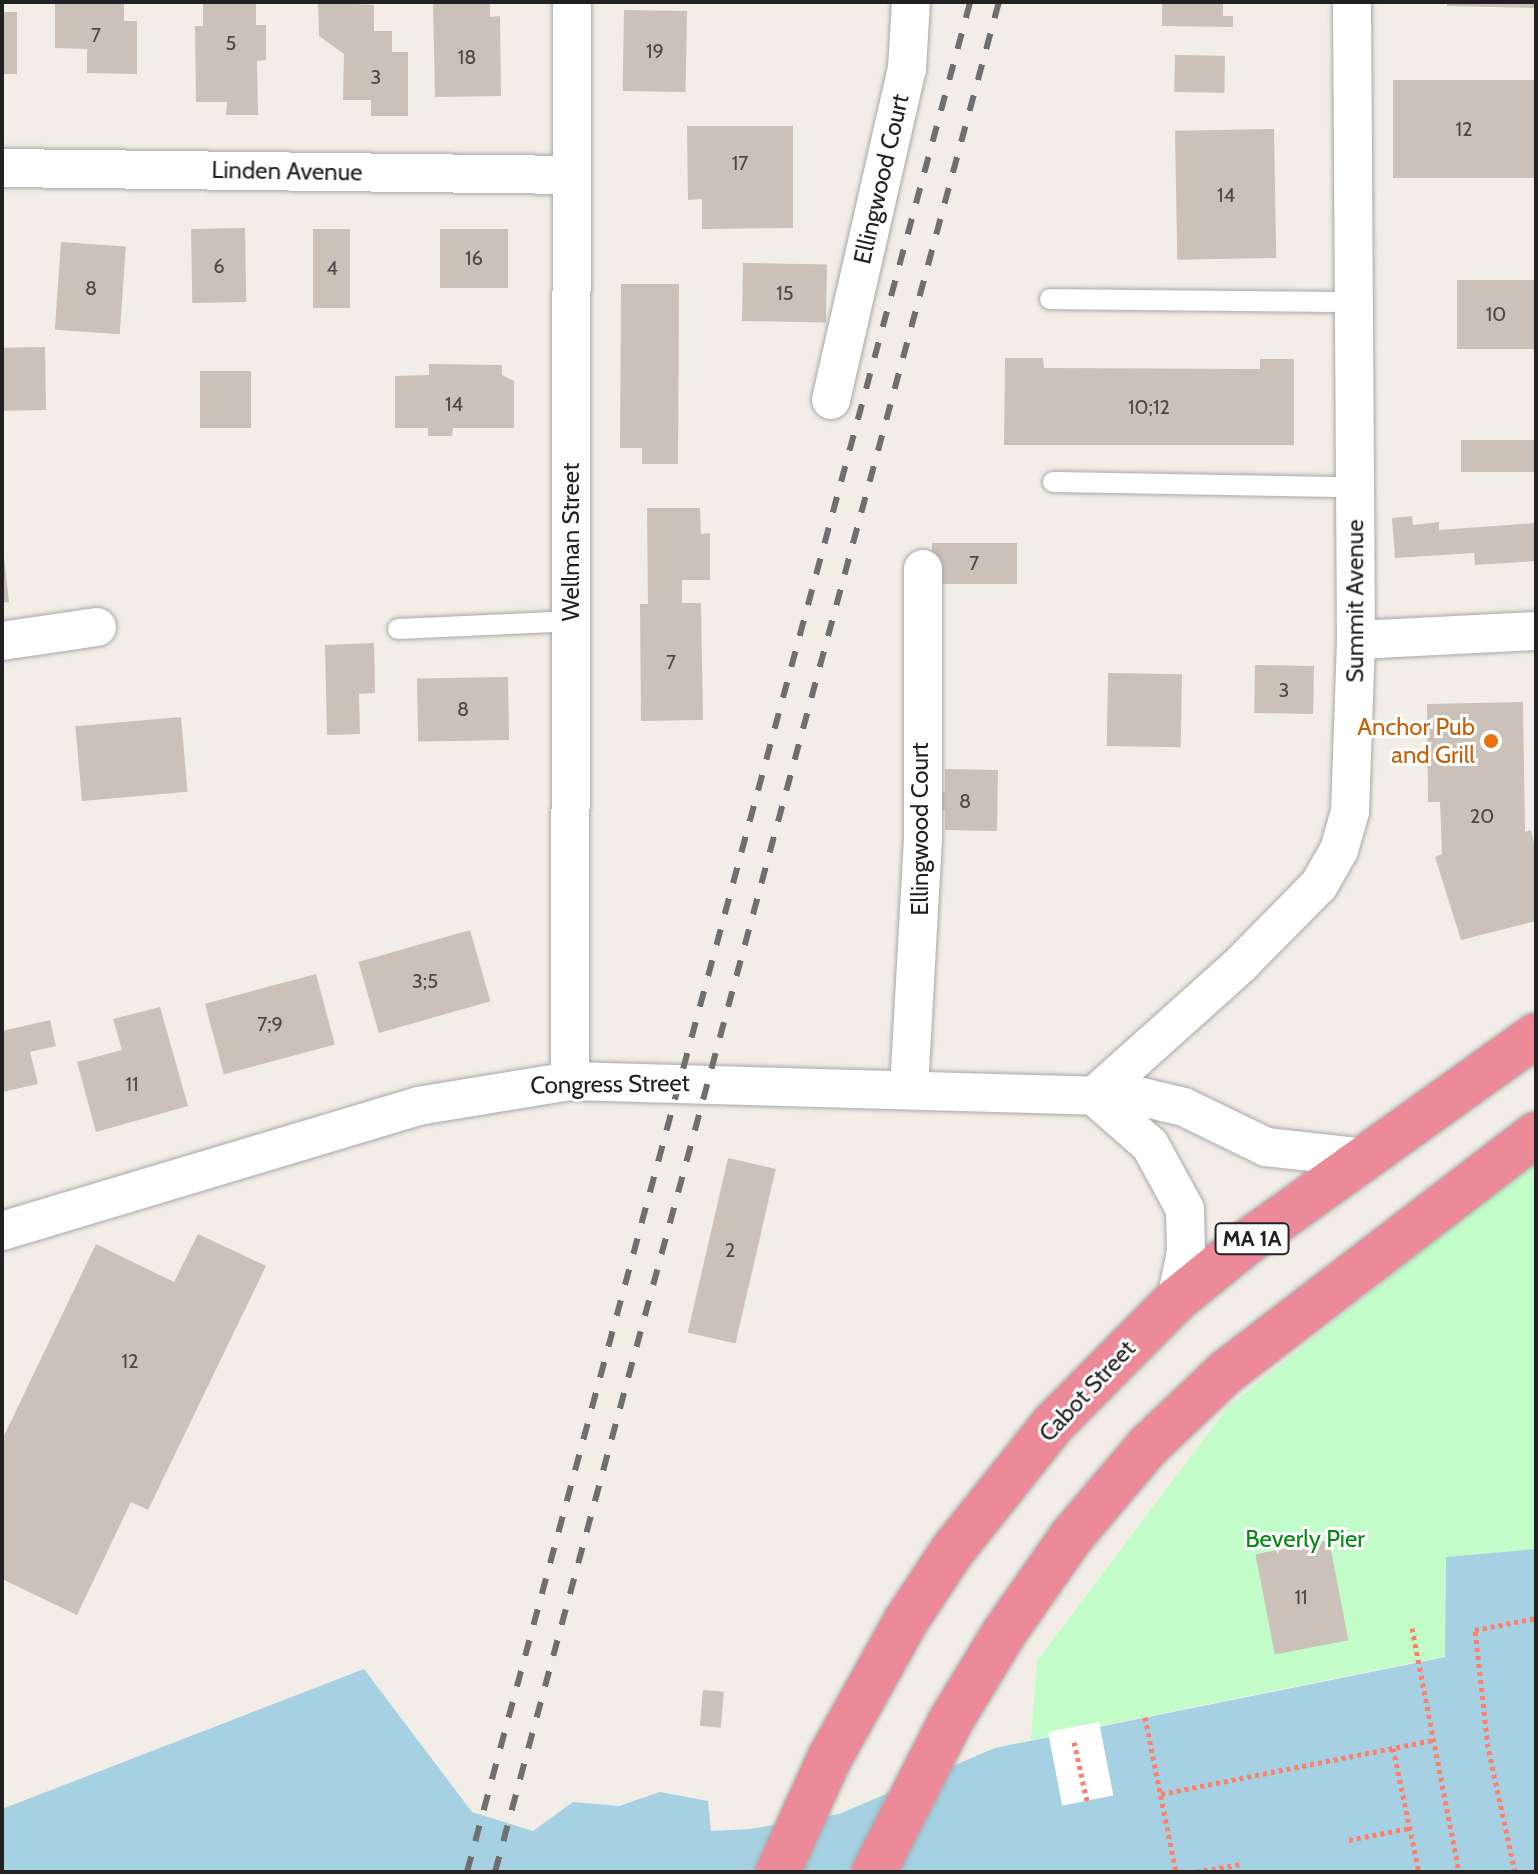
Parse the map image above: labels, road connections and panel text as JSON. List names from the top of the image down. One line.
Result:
{"streets":{"highway":["MA 1A","Cabot Street"],"street":["Linden Avenue","Ellingwood Court","Wellman Street","Summit Avenue","Congress Street"]},"crossings":[["Linden Avenue","Wellman Street"],["Ellingwood Court","Congress Street"],["Wellman Street","Congress Street"],["Summit Avenue","Congress Street"],["Congress Street","Cabot Street"]],"parks":["Beverly Pier"],"places":["Anchor Pub and Grill"],"house_numbers":["7","5","19","18","3","12","17","14","16","6","4","8","15","10","14","10;12","7","7","3","8","8","20","3;5","7;9","11","2","12","11"]}
